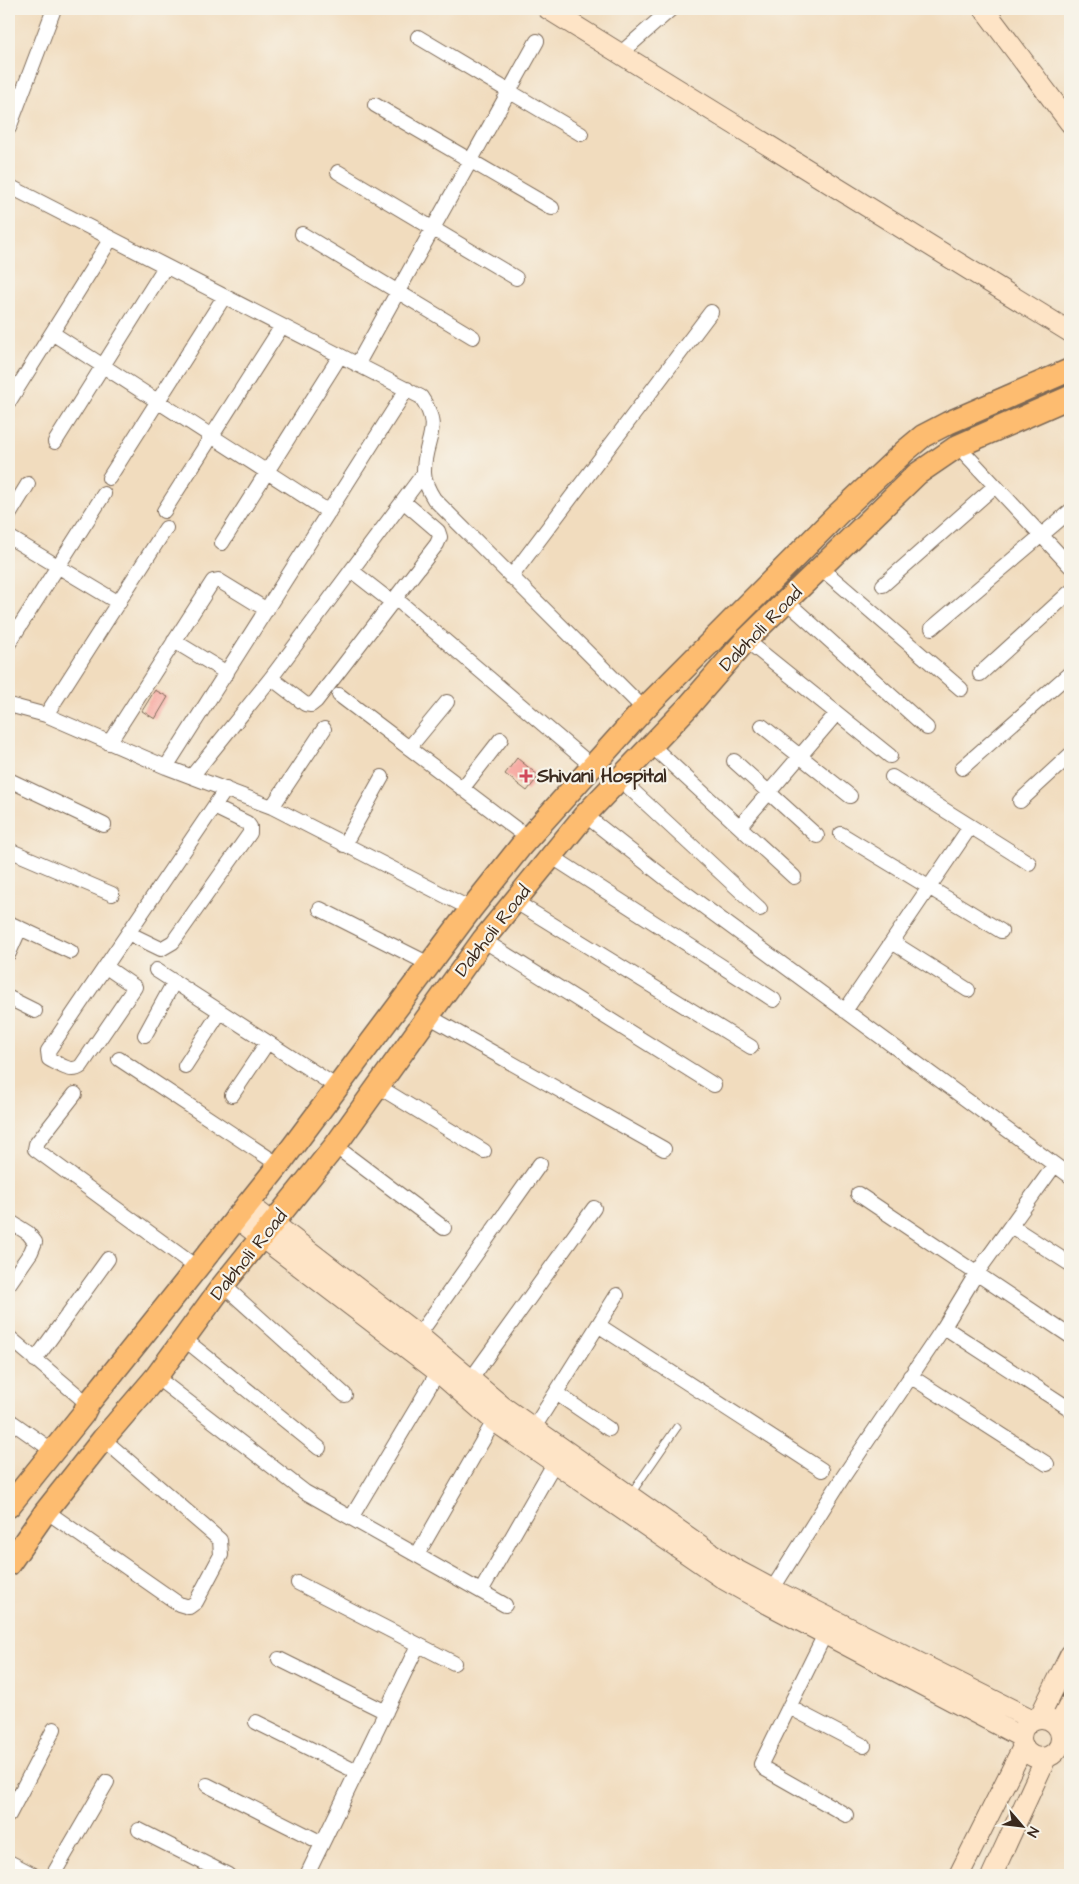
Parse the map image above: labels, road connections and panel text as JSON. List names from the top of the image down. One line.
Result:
{"streets":{"main road":["Dabholi Road"]},"places":{"health":["Shivani Hospital"]},"north":"bottom right"}
